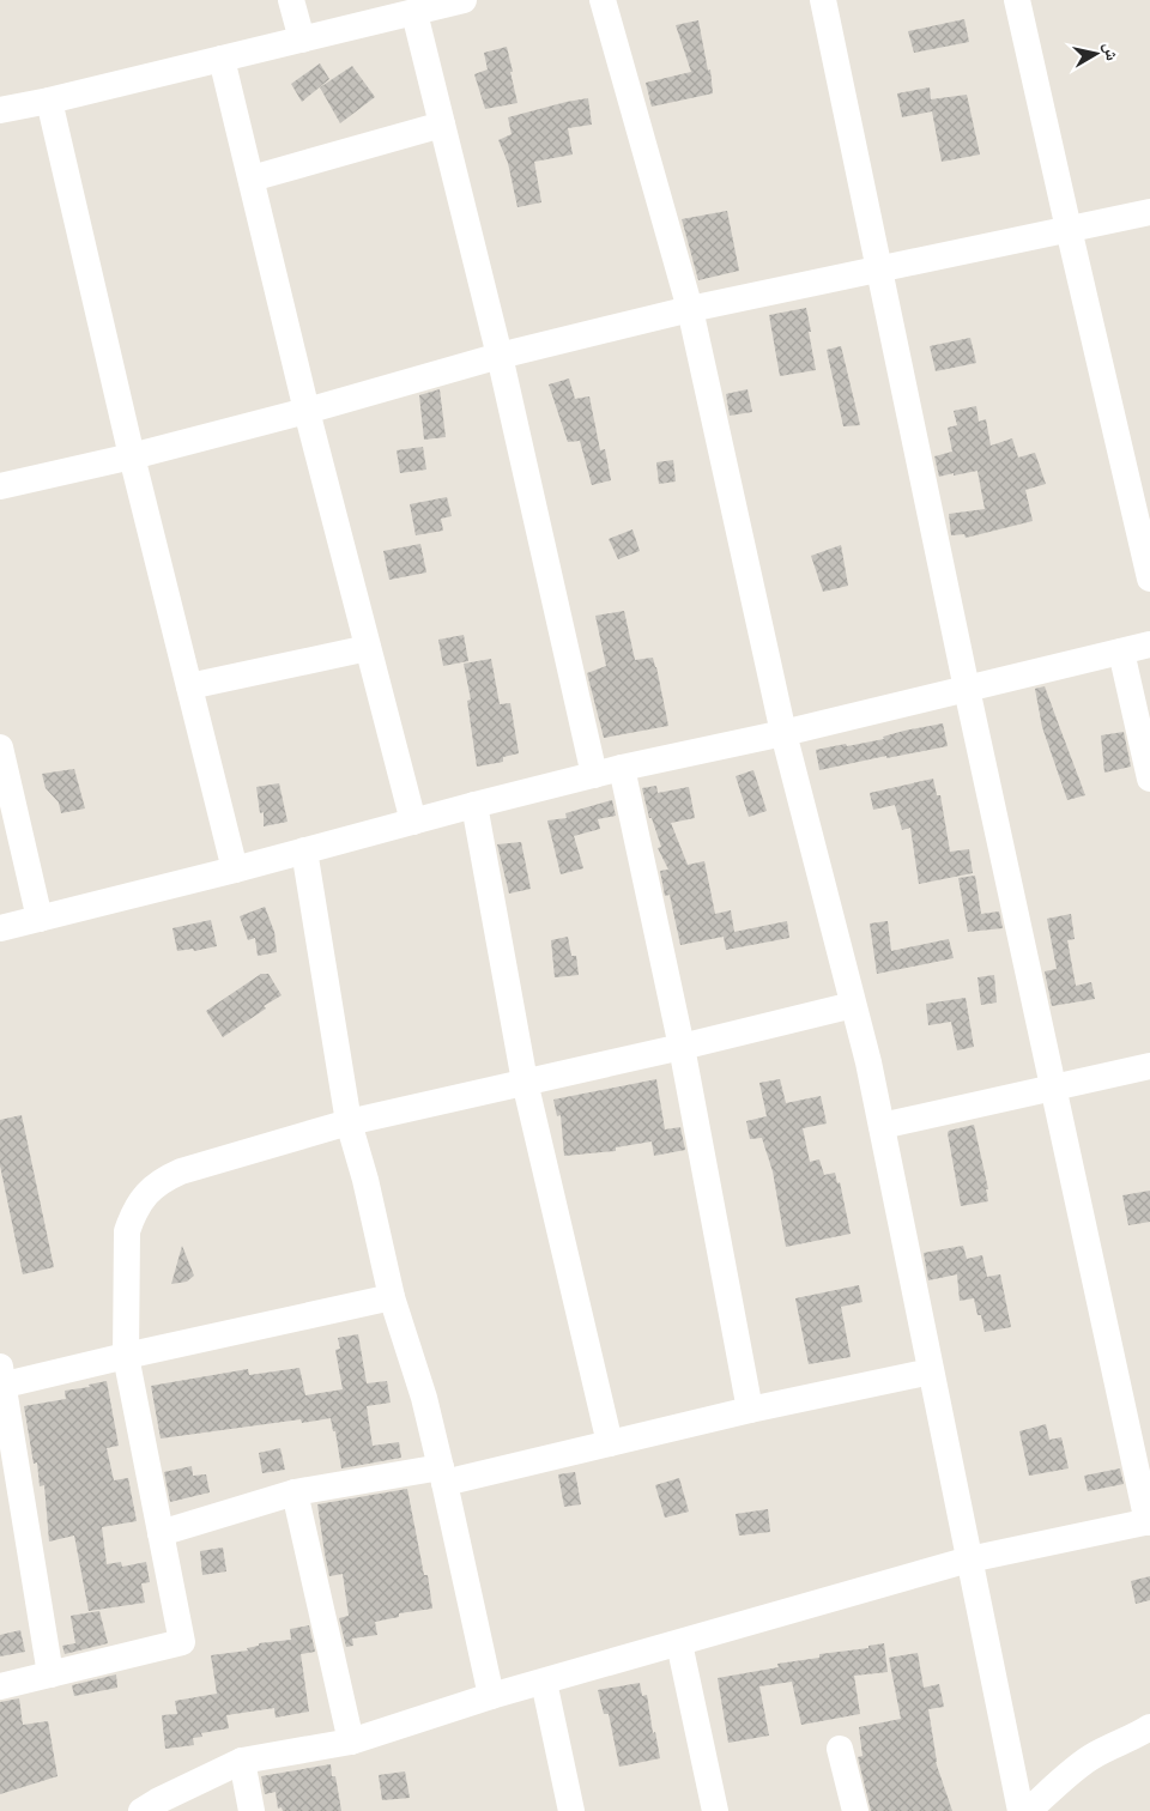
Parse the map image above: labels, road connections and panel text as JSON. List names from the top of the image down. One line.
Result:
{"north":"right"}
